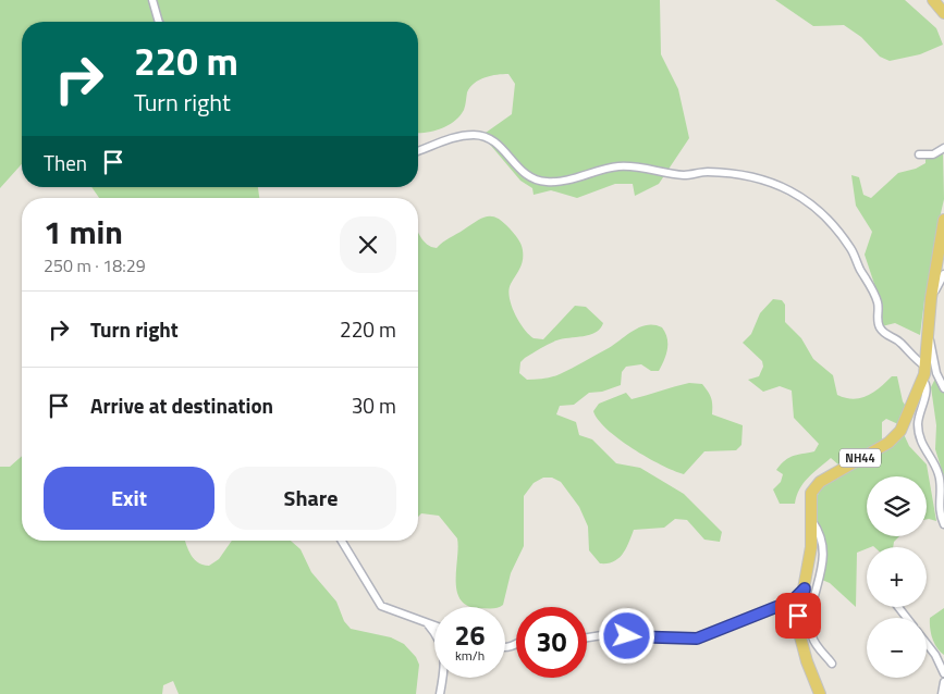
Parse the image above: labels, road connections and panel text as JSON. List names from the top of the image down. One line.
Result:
{"streets":{"main road":["NH44"]},"page":{"turn":["220 m","Turn right"],"then":"Then","heading":["1 min","250 m · 18:29"],"list":[{"name":"Turn right","value":"220 m"},{"name":"Arrive at destination","value":"30 m"}],"buttons":["Exit","Share"],"map_buttons":["+","−"],"speed":"26 km/h","limit":"30"}}
